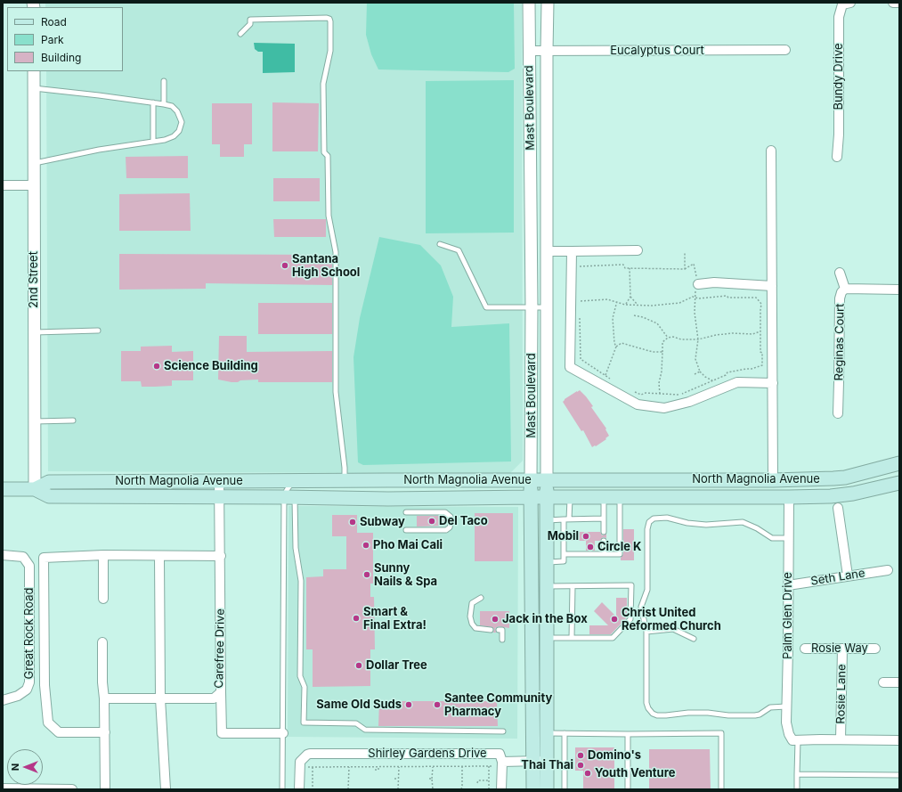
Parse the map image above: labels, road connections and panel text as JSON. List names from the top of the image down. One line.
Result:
{"streets":{"main road":["Mast Boulevard","North Magnolia Avenue"],"street":["Eucalyptus Court","Bundy Drive","2nd Street","Reginas Court","Seth Lane","Palm Glen Drive","Great Rock Road","Carefree Drive","Rosie Way","Rosie Lane","Shirley Gardens Drive"]},"crossings":[["Eucalyptus Court","Mast Boulevard"],["Mast Boulevard","North Magnolia Avenue"],["Mast Boulevard","Shirley Gardens Drive"],["2nd Street","North Magnolia Avenue"],["North Magnolia Avenue","Palm Glen Drive"],["North Magnolia Avenue","Carefree Drive"],["Seth Lane","Palm Glen Drive"],["Rosie Way","Rosie Lane"]],"places":["Santana High School","Science Building","Del Taco","Subway","Mobil","Pho Mai Cali","Circle K","Sunny Nails & Spa","Smart & Final Extra!","Jack in the Box","Christ United Reformed Church","Dollar Tree","Same Old Suds","Santee Community Pharmacy","Domino's","Thai Thai","Youth Venture"],"legend":["Road","Park","Building"],"north":"left"}
